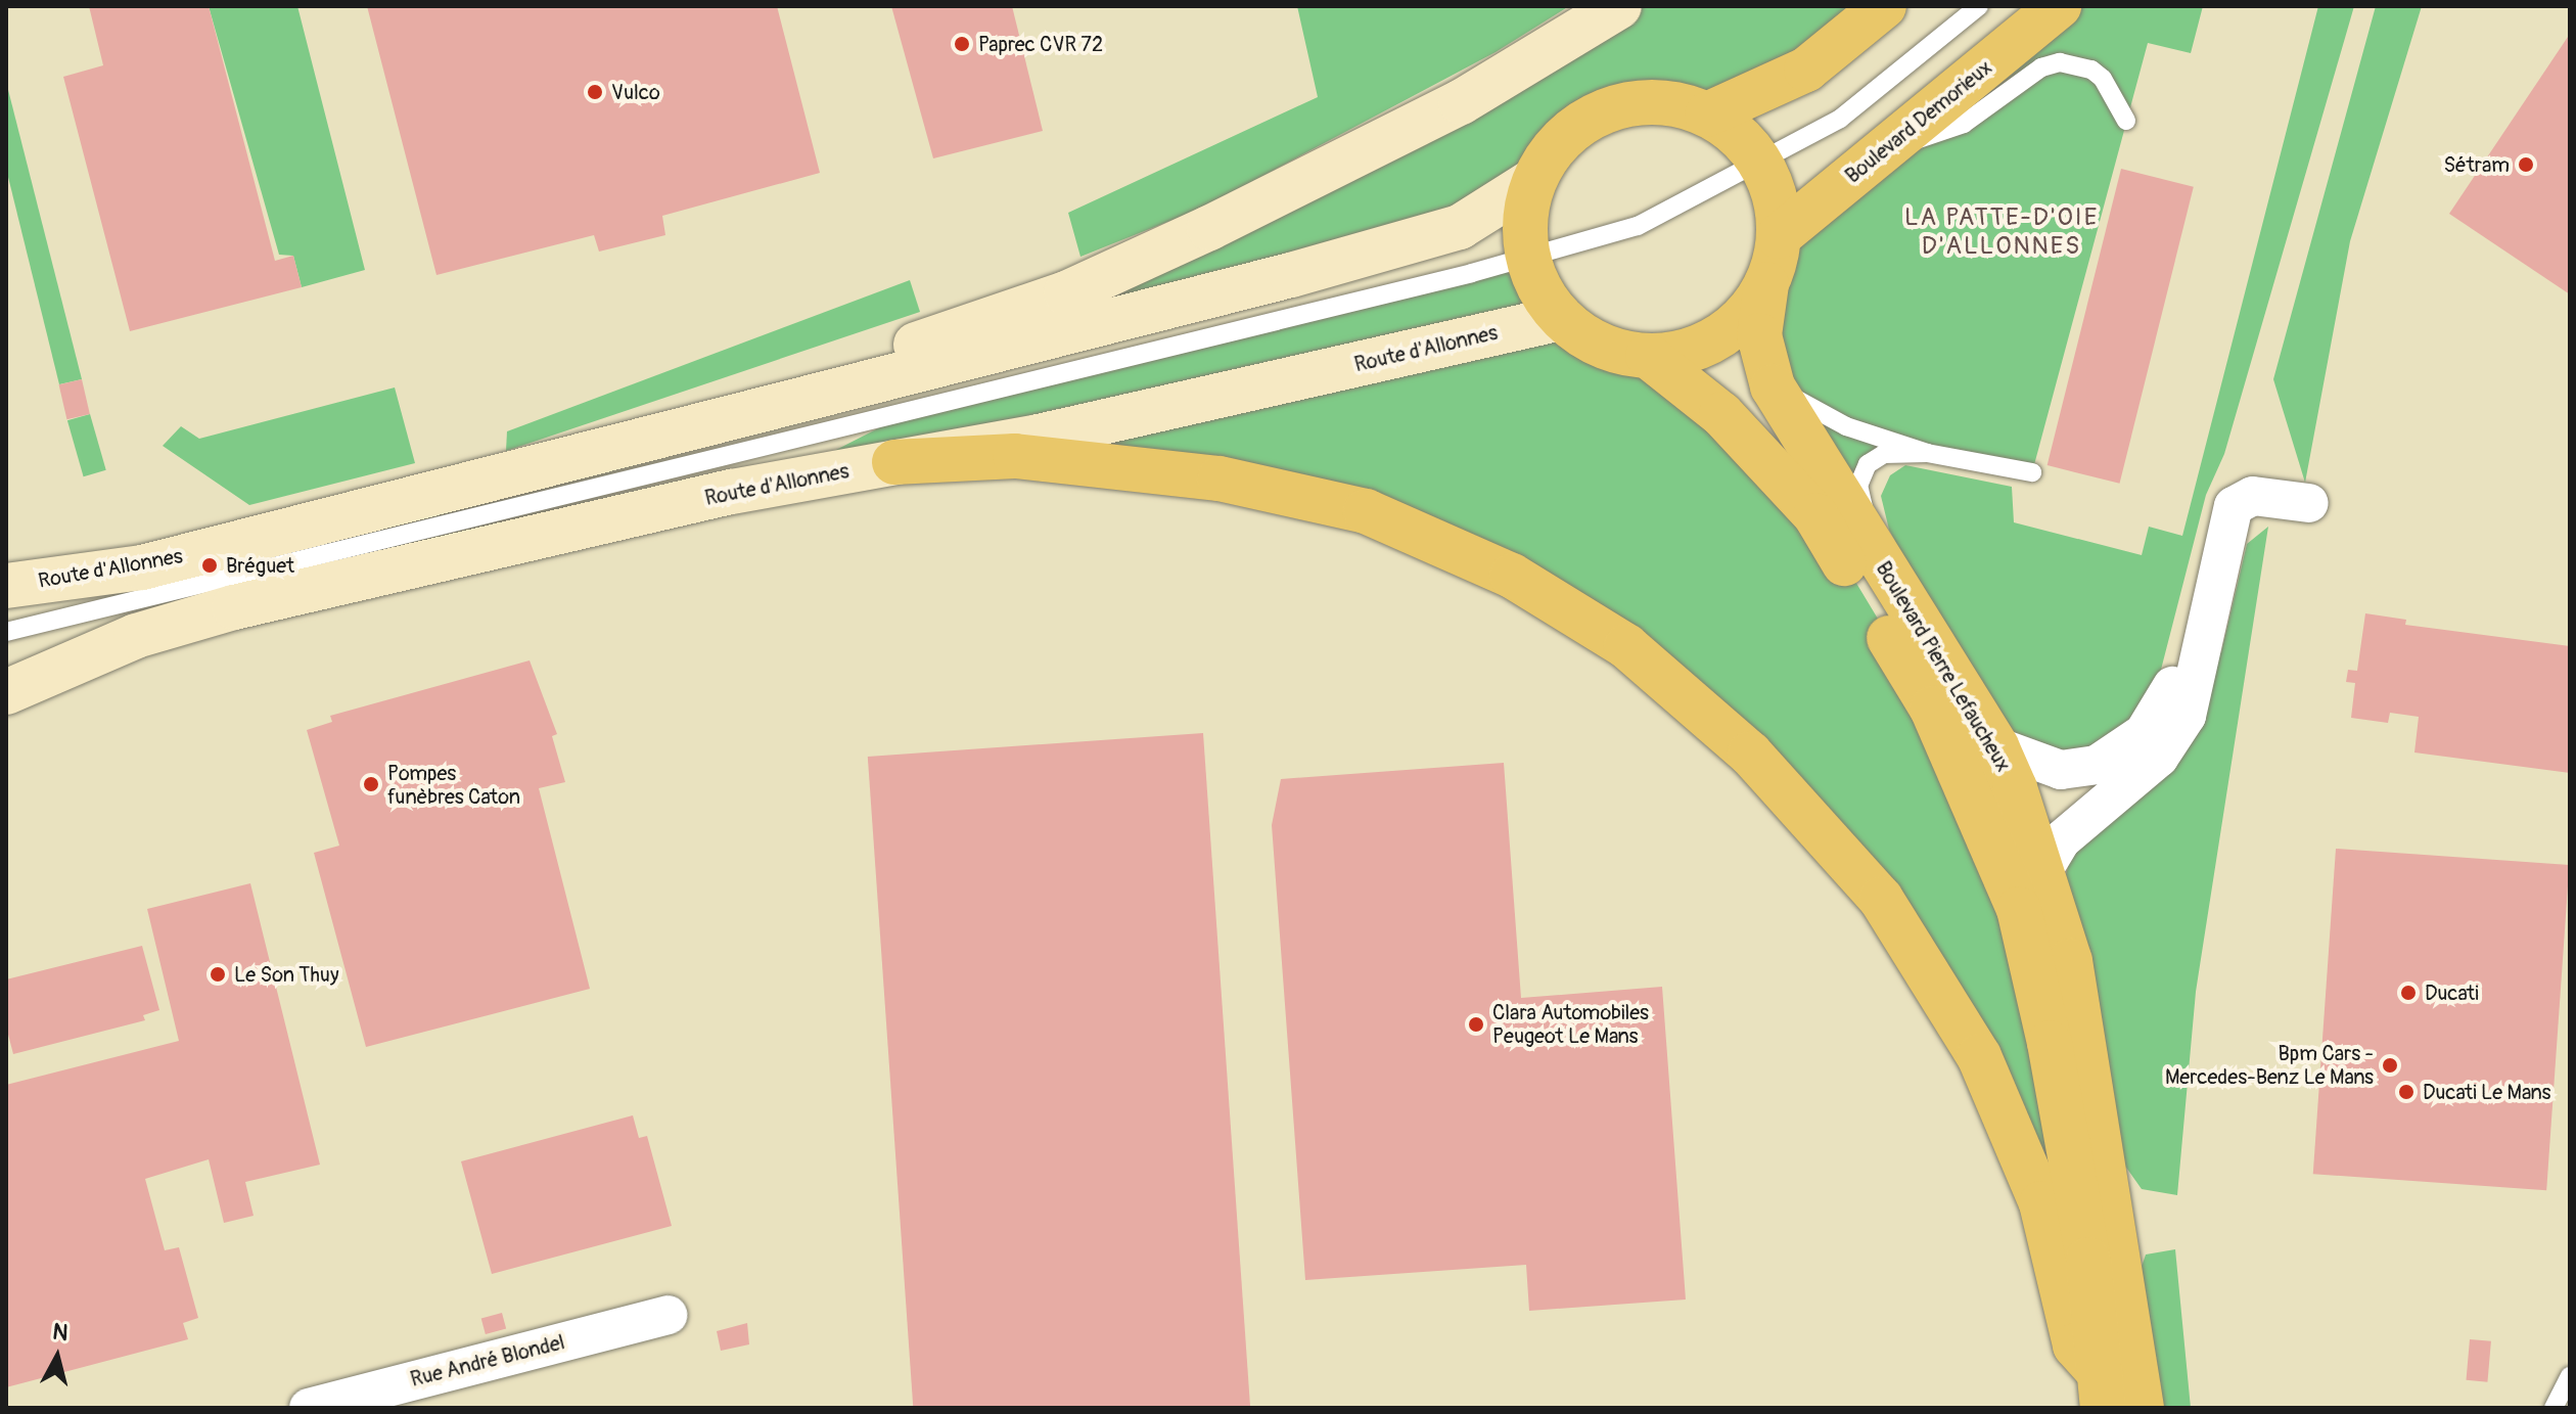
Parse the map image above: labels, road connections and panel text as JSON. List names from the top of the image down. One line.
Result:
{"streets":{"main road":["Boulevard Demorieux","Route d'Allonnes","Boulevard Pierre Lefaucheux"],"street":["Rue André Blondel"]},"crossings":[["Boulevard Demorieux","Boulevard Pierre Lefaucheux"]],"districts":["LA PATTE-D'OIE D'ALLONNES"],"places":["Paprec CVR 72","Vulco","Sétram","Bréguet","Pompes funèbres Caton","Le Son Thuy","Ducati","Clara Automobiles Peugeot Le Mans","Bpm Cars - Mercedes-Benz Le Mans","Ducati Le Mans"],"north":"top"}
